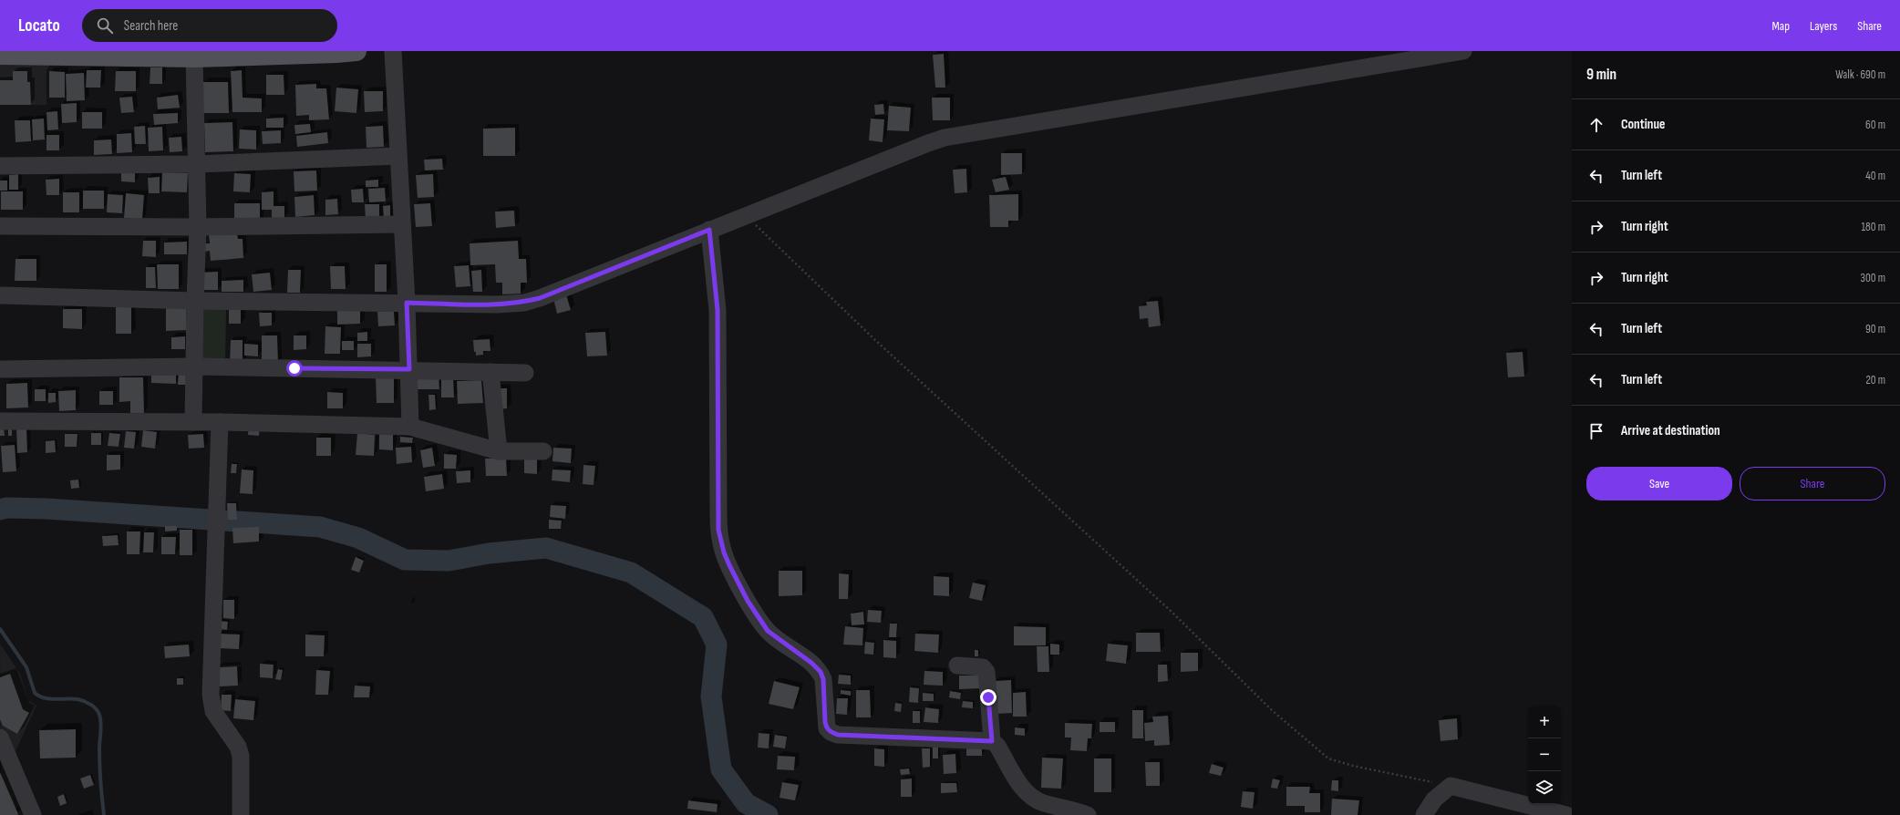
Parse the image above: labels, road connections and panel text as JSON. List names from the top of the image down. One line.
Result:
{"page":{"header":"Locato","search":"Search here","nav":["Map","Layers","Share"],"heading":["9 min","Walk · 690 m"],"list":[["Continue","60 m"],["Turn left","40 m"],["Turn right","180 m"],["Turn right","300 m"],["Turn left","90 m"],["Turn left","20 m"],"Arrive at destination"],"buttons":["Save","Share"],"map_buttons":["+","−"]}}
